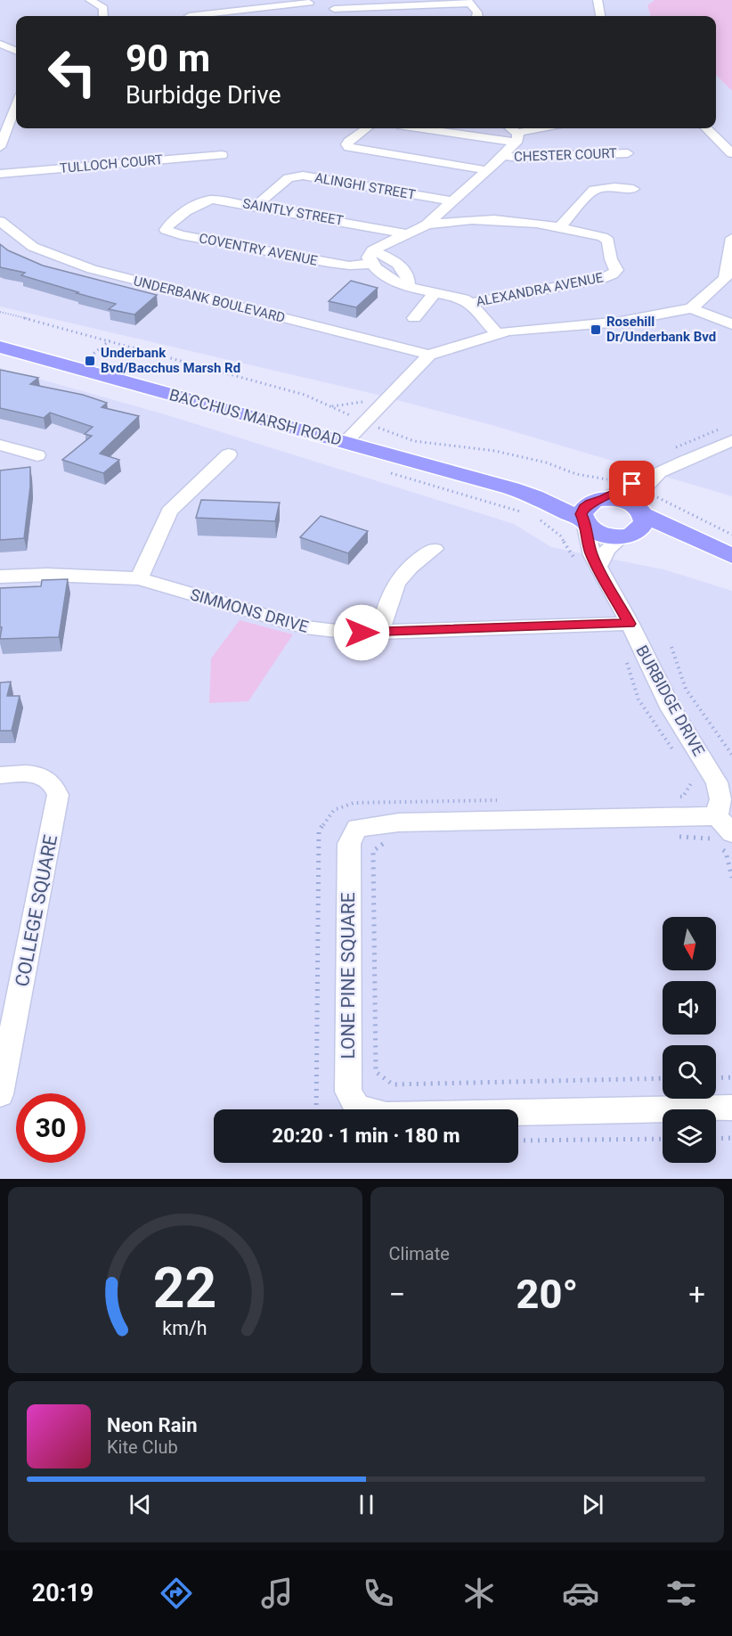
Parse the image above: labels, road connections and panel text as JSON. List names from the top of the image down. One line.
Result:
{"streets":{"main road":["BACCHUS MARSH ROAD"],"street":["CHESTER COURT","TULLOCH COURT","ALINGHI STREET","SAINTLY STREET","COVENTRY AVENUE","ALEXANDRA AVENUE","UNDERBANK BOULEVARD","SIMMONS DRIVE","BURBIDGE DRIVE","COLLEGE SQUARE","LONE PINE SQUARE"]},"crossings":[["ALINGHI STREET","SAINTLY STREET"],["SAINTLY STREET","COVENTRY AVENUE"],["BACCHUS MARSH ROAD","BURBIDGE DRIVE"],["SIMMONS DRIVE","BURBIDGE DRIVE"],["BURBIDGE DRIVE","LONE PINE SQUARE"]],"places":{"transit":["Rosehill Dr/Underbank Bvd","Underbank Bvd/Bacchus Marsh Rd"]},"north":"bottom","page":{"turn":["90 m","Burbidge Drive"],"limit":"30","trip":"20:20 · 1 min · 180 m","tile":"Climate","heat":["−","20°","+"],"song":["Neon Rain","Kite Club"],"tabs":"20:19","gauge":["22","km/h"]}}
